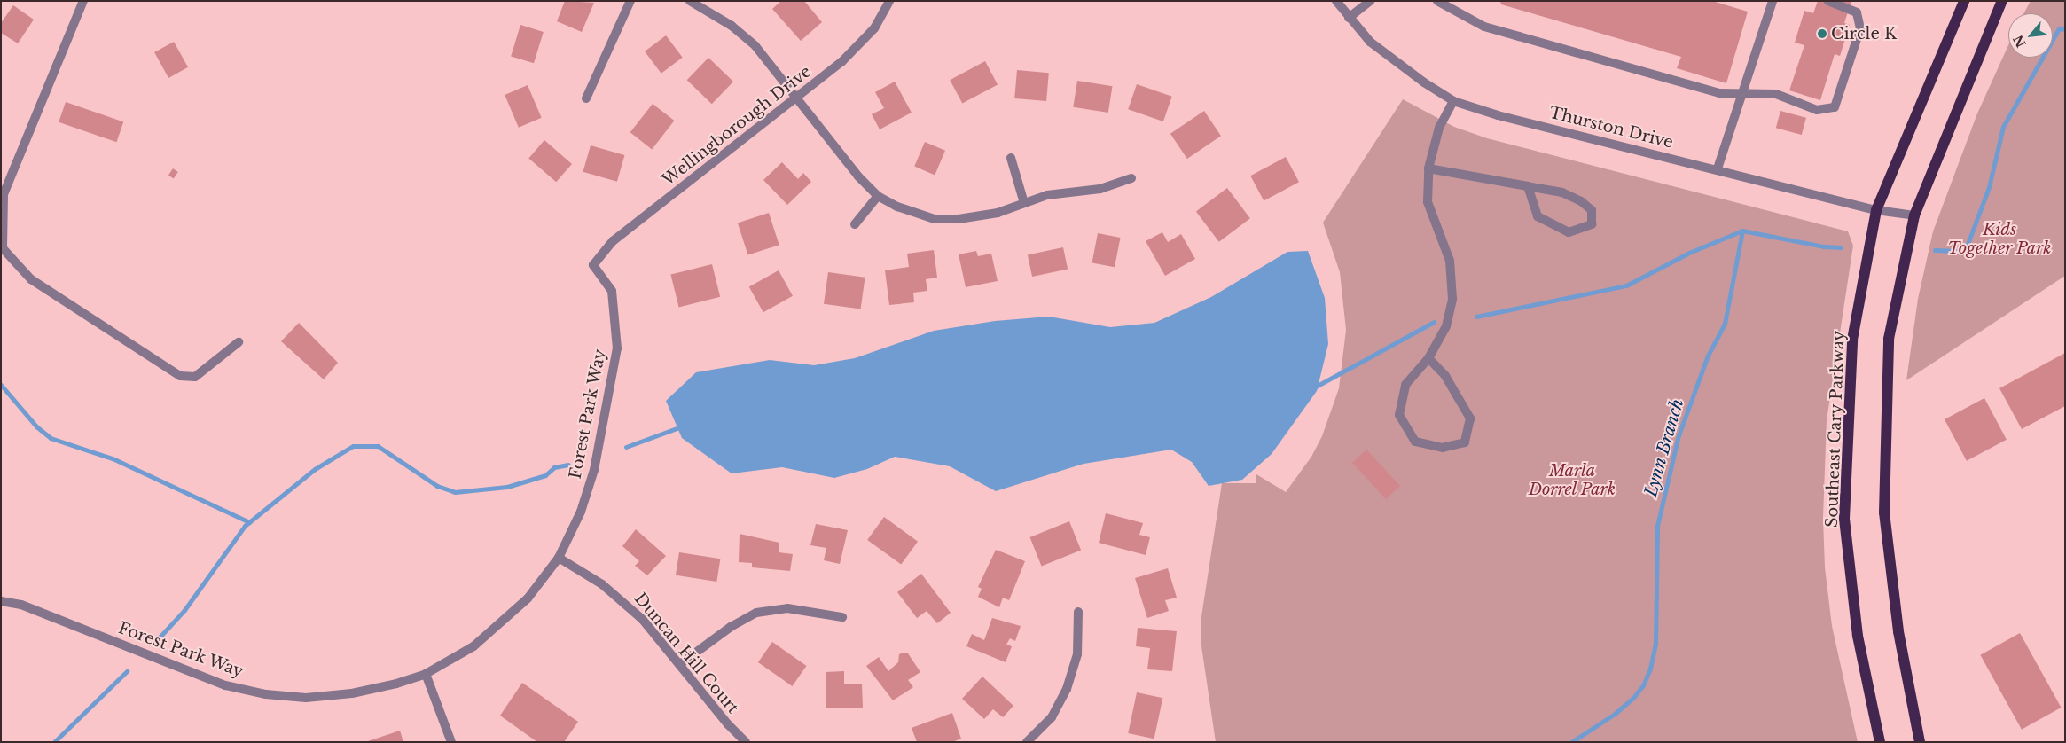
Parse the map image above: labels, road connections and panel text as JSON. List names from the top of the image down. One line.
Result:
{"streets":{"main road":["Southeast Cary Parkway"],"street":["Wellingborough Drive","Thurston Drive","Forest Park Way","Duncan Hill Court"]},"crossings":[["Wellingborough Drive","Forest Park Way"],["Thurston Drive","Southeast Cary Parkway"],["Forest Park Way","Duncan Hill Court"]],"water":["Lynn Branch"],"parks":["Kids Together Park","Marla Dorrel Park"],"places":["Circle K"],"north":"bottom left"}
